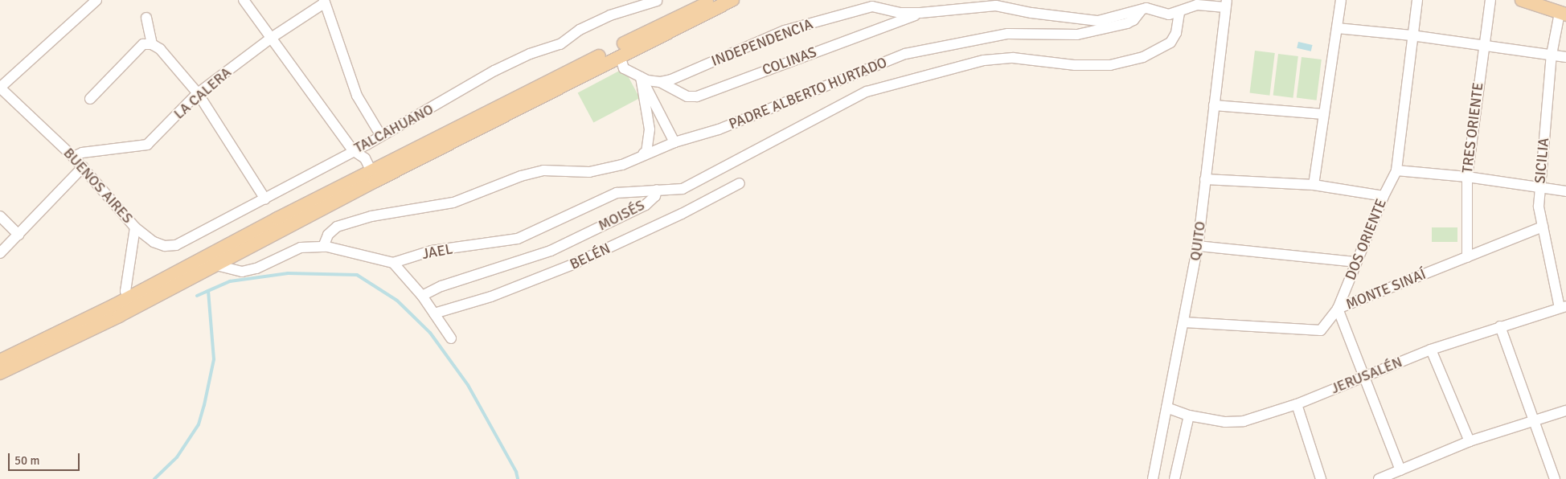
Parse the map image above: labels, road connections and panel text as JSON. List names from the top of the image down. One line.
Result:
{"streets":{"street":["INDEPENDENCIA","COLINAS","LA CALERA","PADRE ALBERTO HURTADO","TRES ORIENTE","TALCAHUANO","SICILIA","BUENOS AIRES","MOISÉS","DOS ORIENTE","QUITO","JAEL","BELÉN","MONTE SINAÍ","JERUSALÉN"]},"crossings":[["INDEPENDENCIA","COLINAS"],["INDEPENDENCIA","PADRE ALBERTO HURTADO"],["INDEPENDENCIA","MOISÉS"],["INDEPENDENCIA","QUITO"],["LA CALERA","BUENOS AIRES"],["TRES ORIENTE","MONTE SINAÍ"],["TALCAHUANO","BUENOS AIRES"],["SICILIA","MONTE SINAÍ"],["SICILIA","JERUSALÉN"],["MOISÉS","JAEL"],["DOS ORIENTE","MONTE SINAÍ"],["QUITO","MONTE SINAÍ"],["QUITO","JERUSALÉN"]],"scale_bar":"50 m"}
